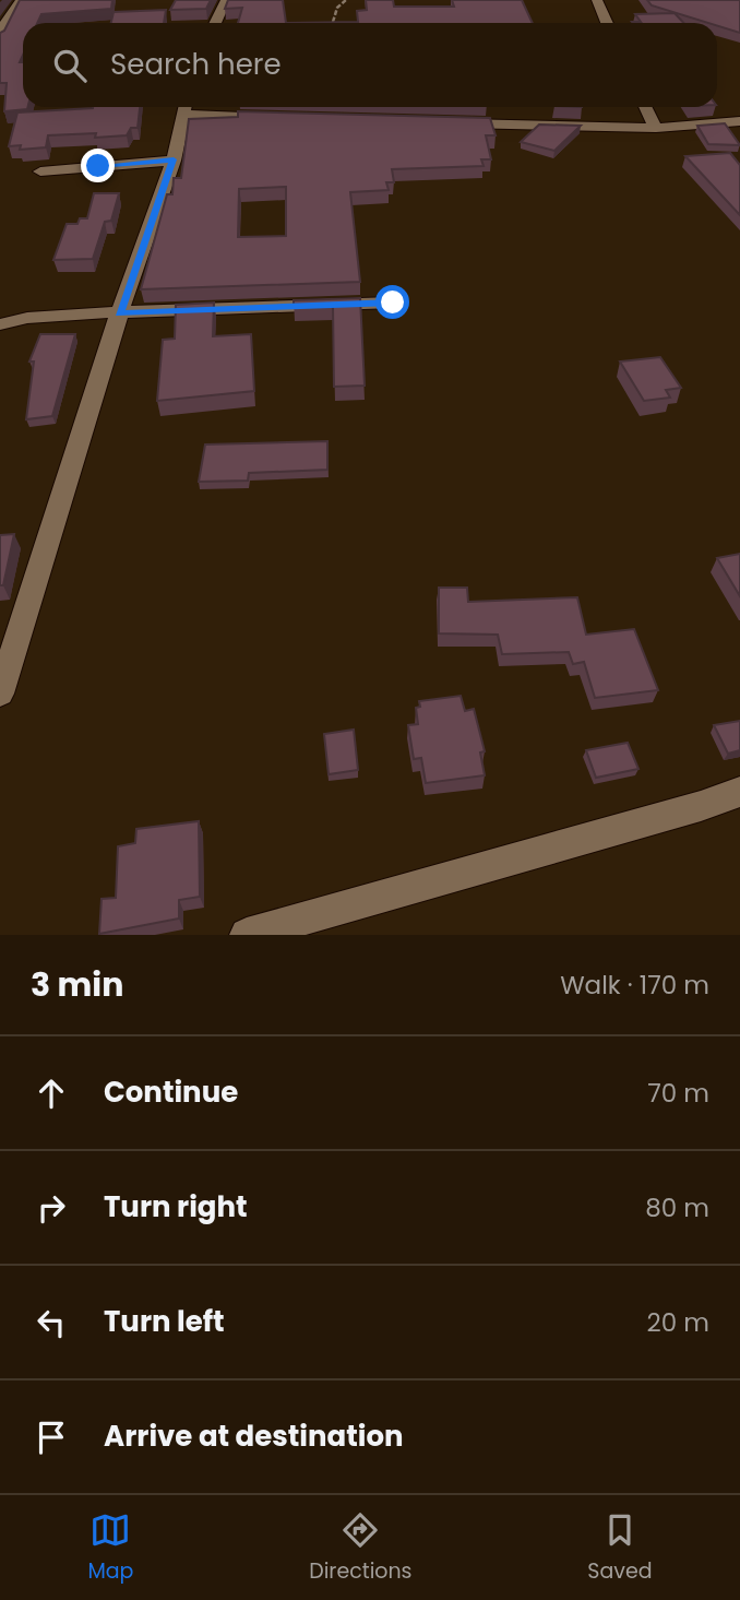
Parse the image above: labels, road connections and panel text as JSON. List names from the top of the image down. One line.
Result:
{"page":{"search":"Search here","heading":["3 min","Walk · 170 m"],"list":[["Continue","70 m"],["Turn right","80 m"],["Turn left","20 m"],"Arrive at destination"],"nav":["Map","Directions","Saved"]}}
